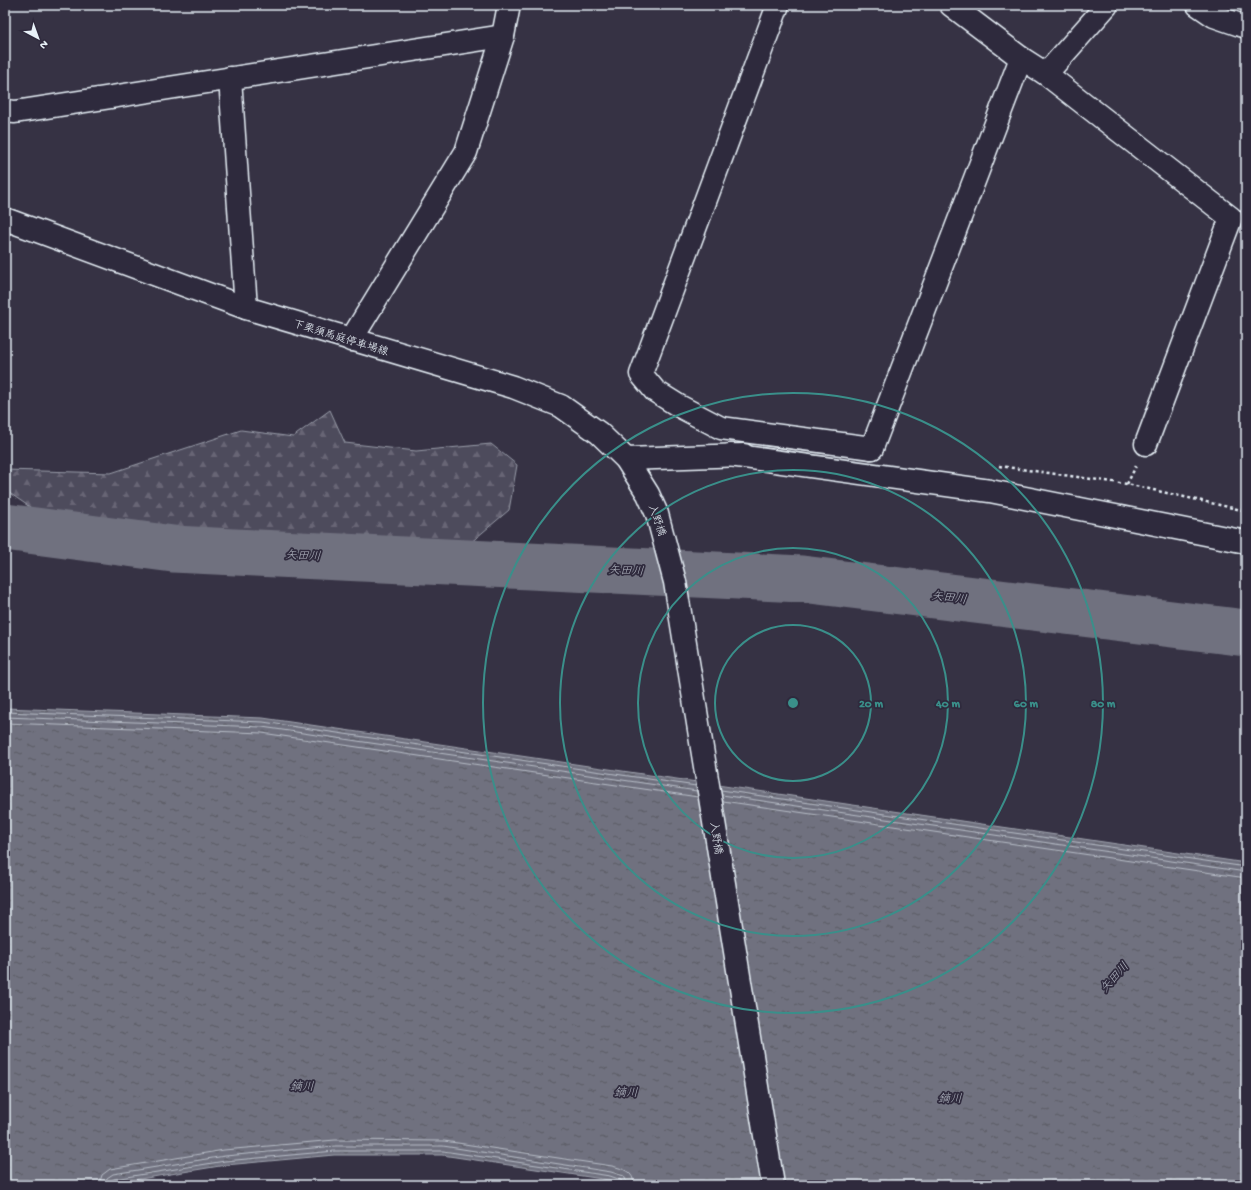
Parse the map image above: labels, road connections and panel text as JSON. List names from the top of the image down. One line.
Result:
{"streets":{"street":["下栗須馬庭停車場線","入野橋"]},"crossings":[["下栗須馬庭停車場線","入野橋"]],"water":["矢田川","鏑川"],"north":"bottom right","rings":["20 m","40 m","60 m","80 m"]}
